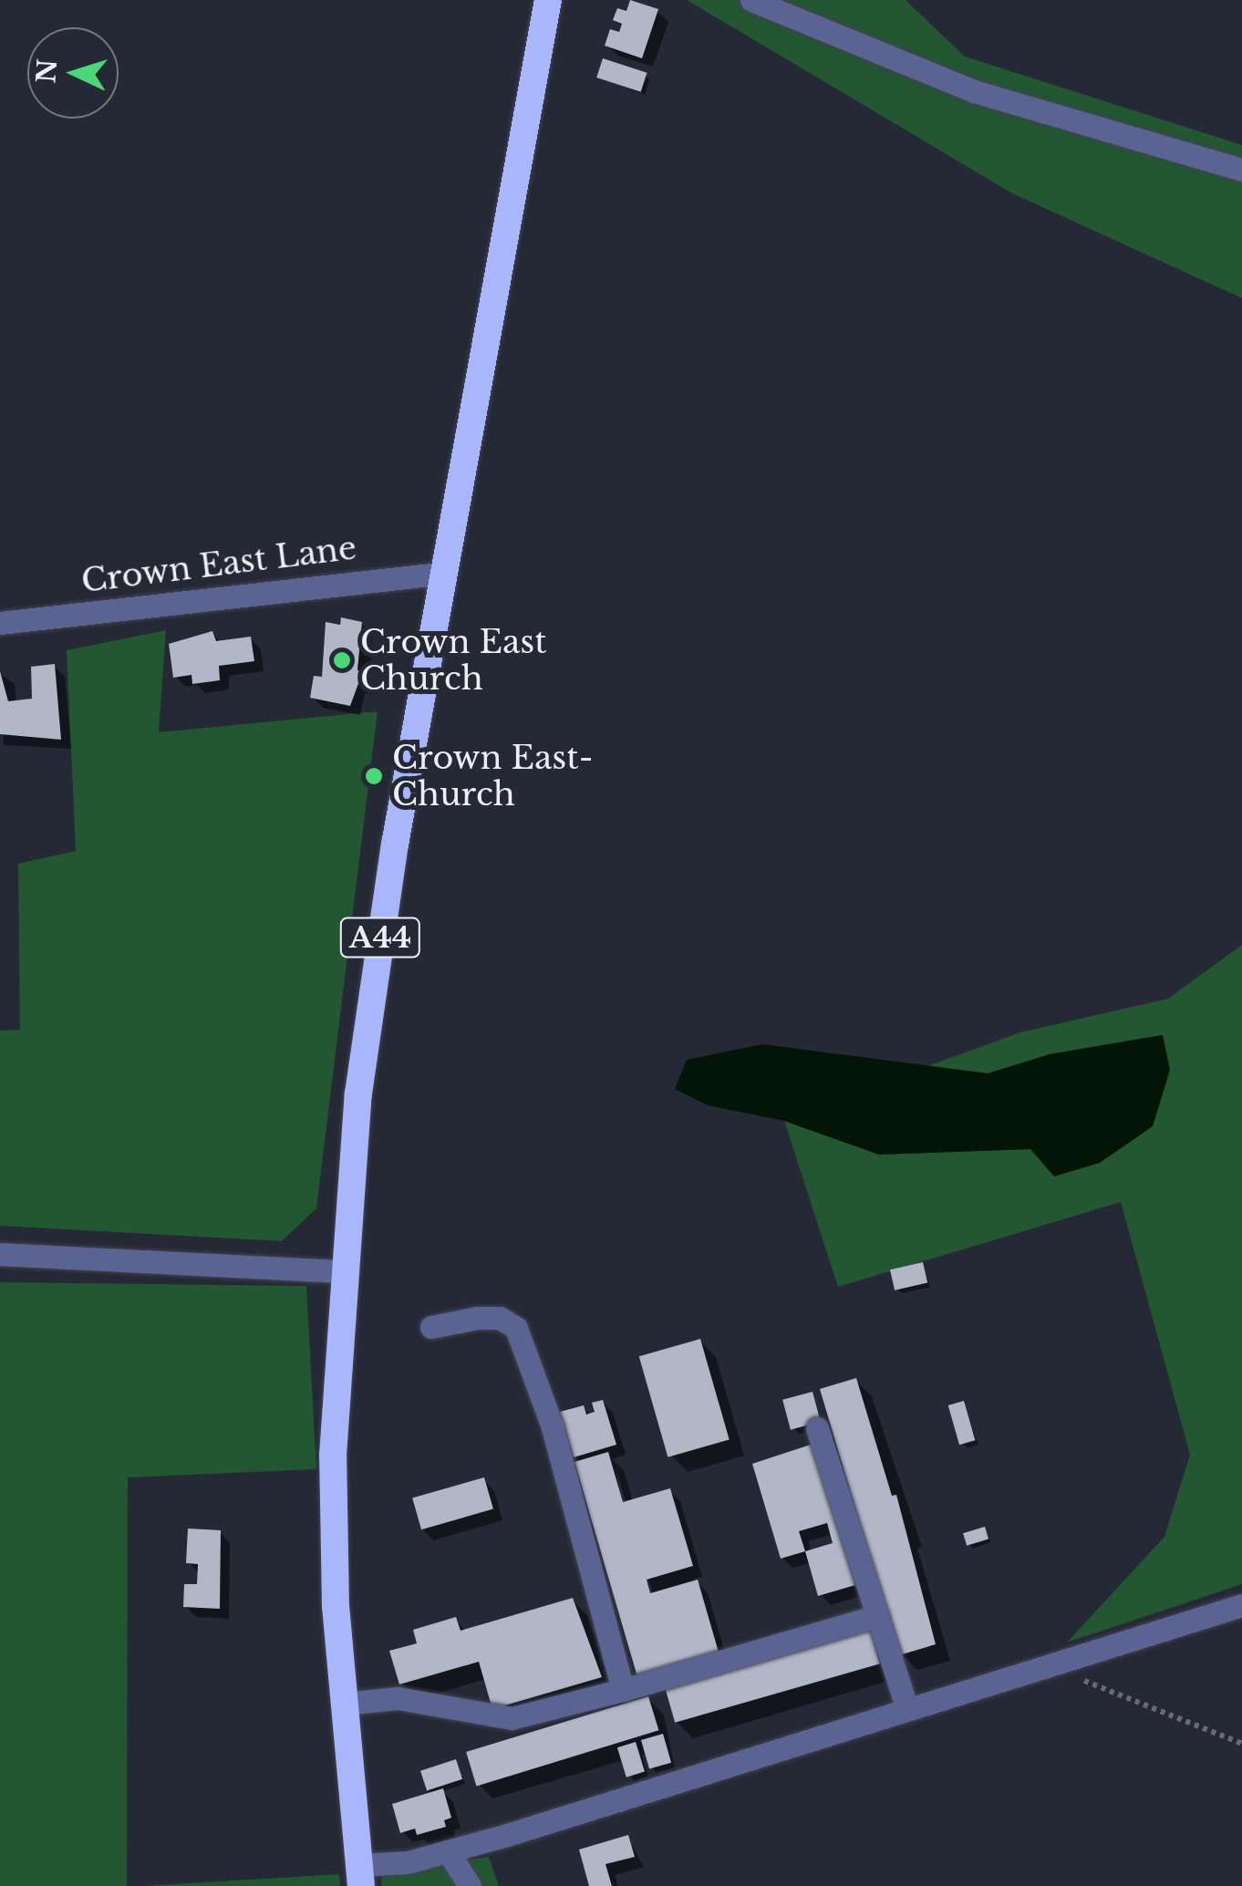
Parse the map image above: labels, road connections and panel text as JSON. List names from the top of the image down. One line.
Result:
{"streets":{"highway":["A44"],"street":["Crown East Lane"]},"crossings":[["Crown East Lane","A44"]],"places":["Crown East Church","Crown East- Church"],"north":"left"}
